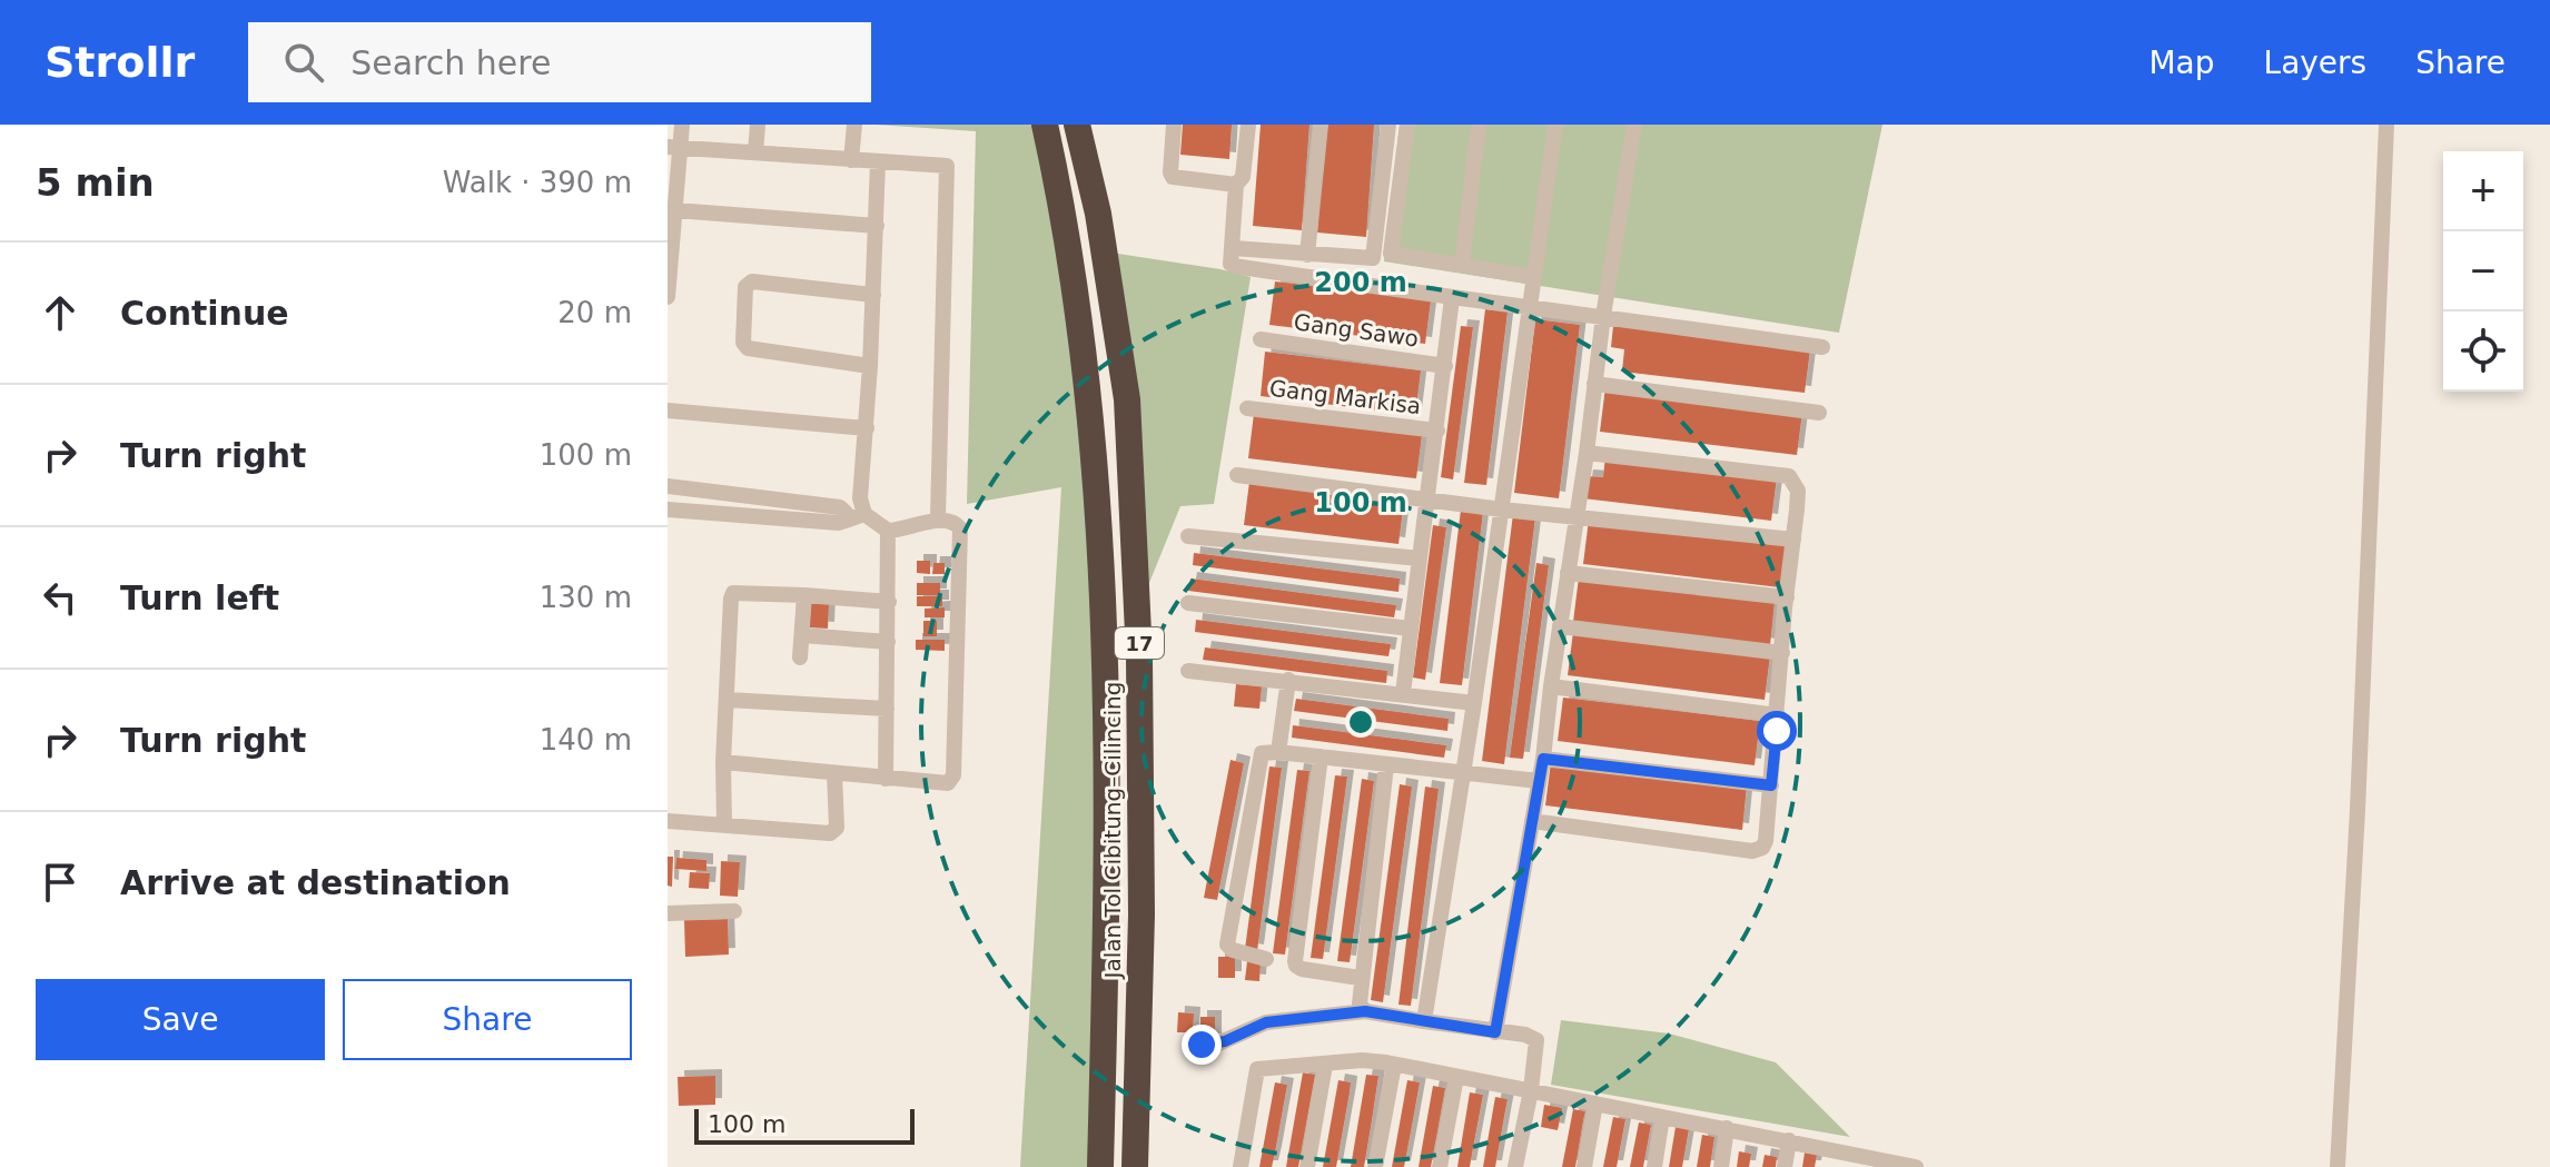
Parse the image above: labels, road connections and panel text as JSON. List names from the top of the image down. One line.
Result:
{"streets":{"highway":["17","Jalan Tol Cibitung–Cilincing"],"street":["Gang Sawo","Gang Markisa"]},"scale_bar":"100 m","page":{"header":"Strollr","search":"Search here","nav":["Map","Layers","Share"],"heading":["5 min","Walk · 390 m"],"map_buttons":["+","−"],"list":[["Continue","20 m"],["Turn right","100 m"],["Turn left","130 m"],["Turn right","140 m"],"Arrive at destination"],"buttons":["Save","Share"],"scale":"100 m"},"rings":["200 m","100 m"]}
